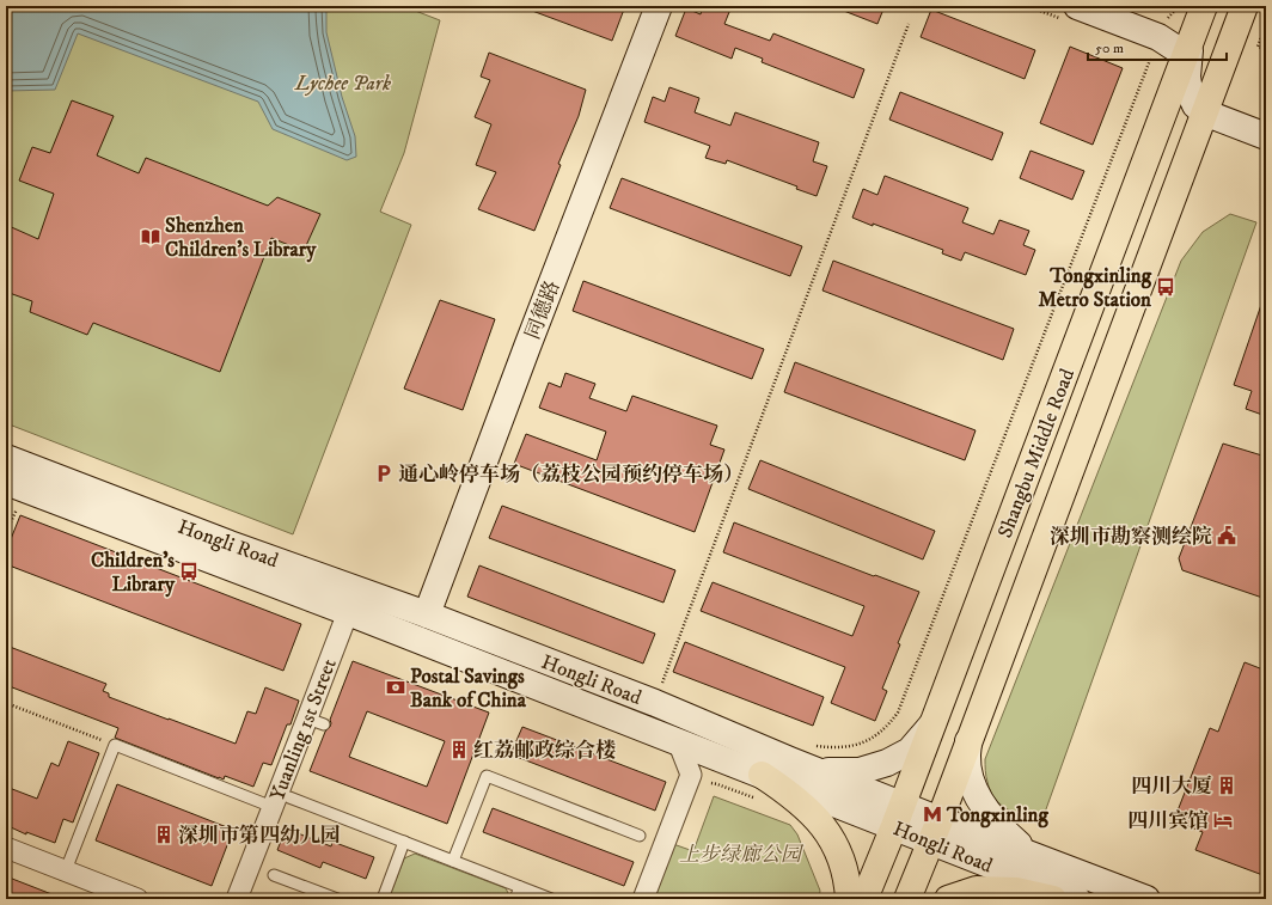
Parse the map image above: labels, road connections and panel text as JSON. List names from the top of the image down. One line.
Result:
{"streets":{"main road":["同德路","Shangbu Middle Road","Hongli Road"],"street":["Yuanling 1st Street"]},"crossings":[["同德路","Hongli Road"],["Shangbu Middle Road","Hongli Road"],["Hongli Road","Yuanling 1st Street"]],"parks":["Lychee Park","上步绿廊公园"],"places":{"library":["Shenzhen Children's Library"],"bus stop":["Tongxinling Metro Station","Children's Library"],"parking":["通心岭停车场（荔枝公园预约停车场）"],"public building":["深圳市勘察测绘院"],"bank":["Postal Savings Bank of China"],"building":["红荔邮政综合楼","四川大厦","深圳市第四幼儿园"],"metro station":["Tongxinling"],"hotel":["四川宾馆"]},"scale_bar":"50 m"}
